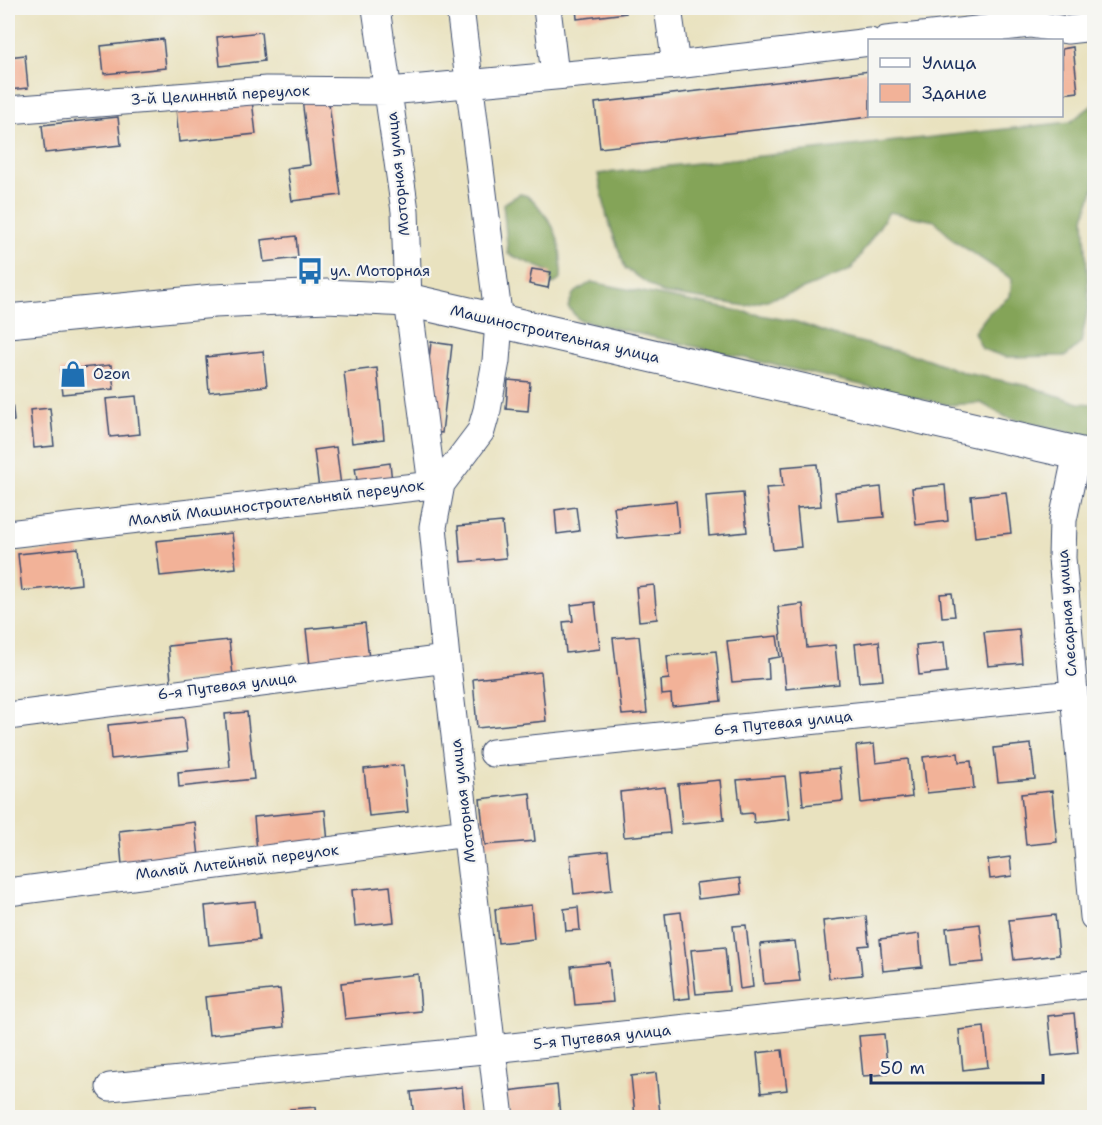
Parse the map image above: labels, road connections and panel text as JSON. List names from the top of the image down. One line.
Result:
{"streets":{"main road":["Машиностроительная улица"],"street":["3-й Целинный переулок","Моторная улица","Малый Машиностроительный переулок","Слесарная улица","6-я Путевая улица","Малый Литейный переулок","5-я Путевая улица"]},"crossings":[["3-й Целинный переулок","Моторная улица"],["Моторная улица","Машиностроительная улица"],["Моторная улица","Малый Машиностроительный переулок"],["Моторная улица","6-я Путевая улица"],["Моторная улица","Малый Литейный переулок"],["Моторная улица","5-я Путевая улица"],["Машиностроительная улица","Малый Машиностроительный переулок"],["Машиностроительная улица","Слесарная улица"],["Слесарная улица","6-я Путевая улица"]],"places":{"bus stop":["ул. Моторная"],"shop":["Ozon"]},"legend":["Улица","Здание"],"scale_bar":"50 m"}
